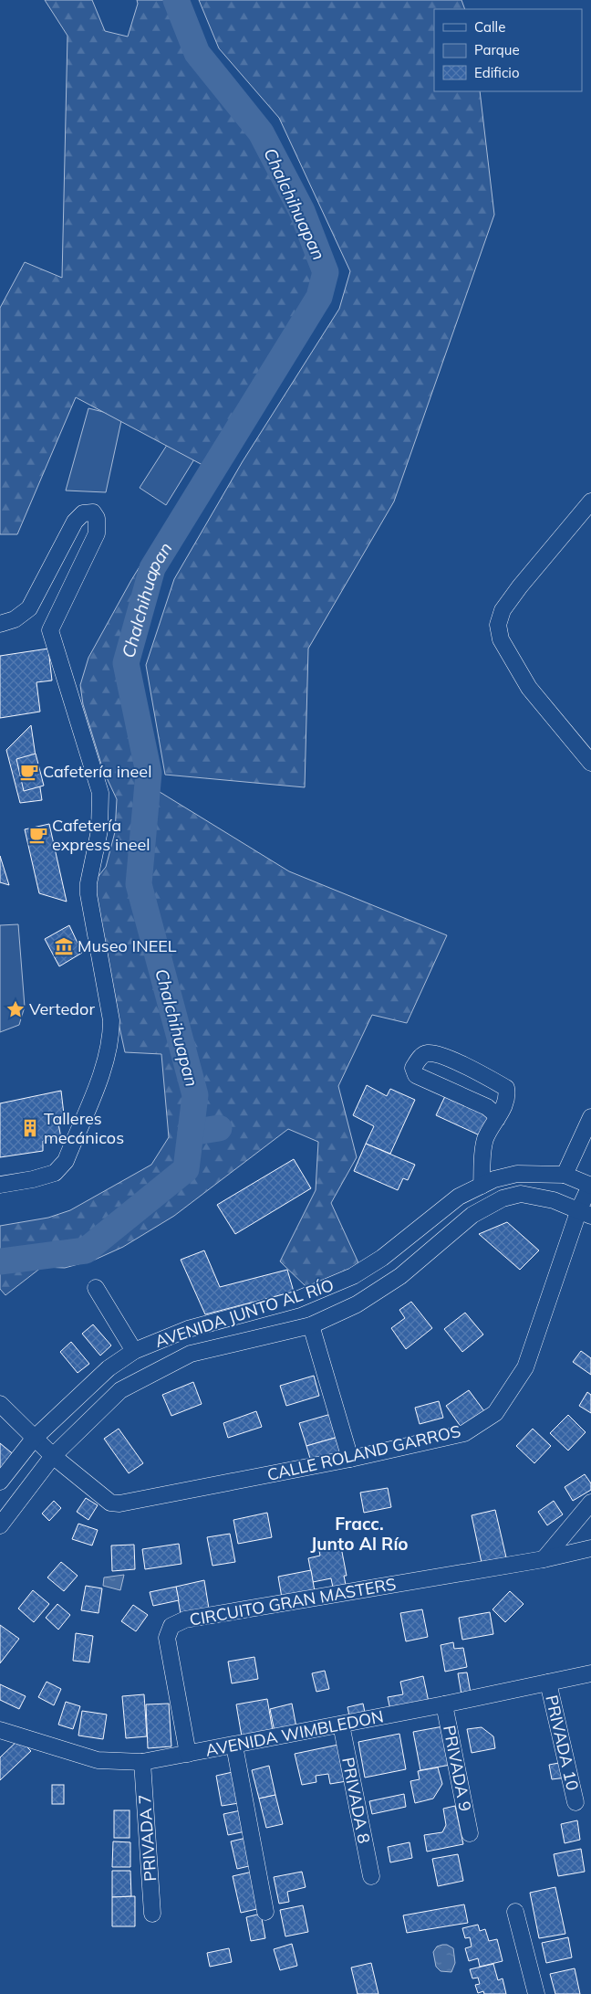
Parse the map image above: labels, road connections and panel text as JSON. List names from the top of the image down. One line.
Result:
{"streets":{"street":["AVENIDA JUNTO AL RÍO","CALLE ROLAND GARROS","CIRCUITO GRAN MASTERS","AVENIDA WIMBLEDON","PRIVADA 10","PRIVADA 9","PRIVADA 8","PRIVADA 7"]},"crossings":[["AVENIDA JUNTO AL RÍO","CALLE ROLAND GARROS"],["CIRCUITO GRAN MASTERS","AVENIDA WIMBLEDON"],["AVENIDA WIMBLEDON","PRIVADA 10"],["AVENIDA WIMBLEDON","PRIVADA 9"],["AVENIDA WIMBLEDON","PRIVADA 8"],["AVENIDA WIMBLEDON","PRIVADA 7"]],"districts":["Fracc. Junto Al Río"],"water":["Chalchihuapan"],"places":{"cafe":["Cafetería ineel","Cafetería express ineel"],"museum":["Museo INEEL"],"place":["Vertedor"],"building":["Talleres mecánicos"]},"legend":["Calle","Parque","Edificio"]}
